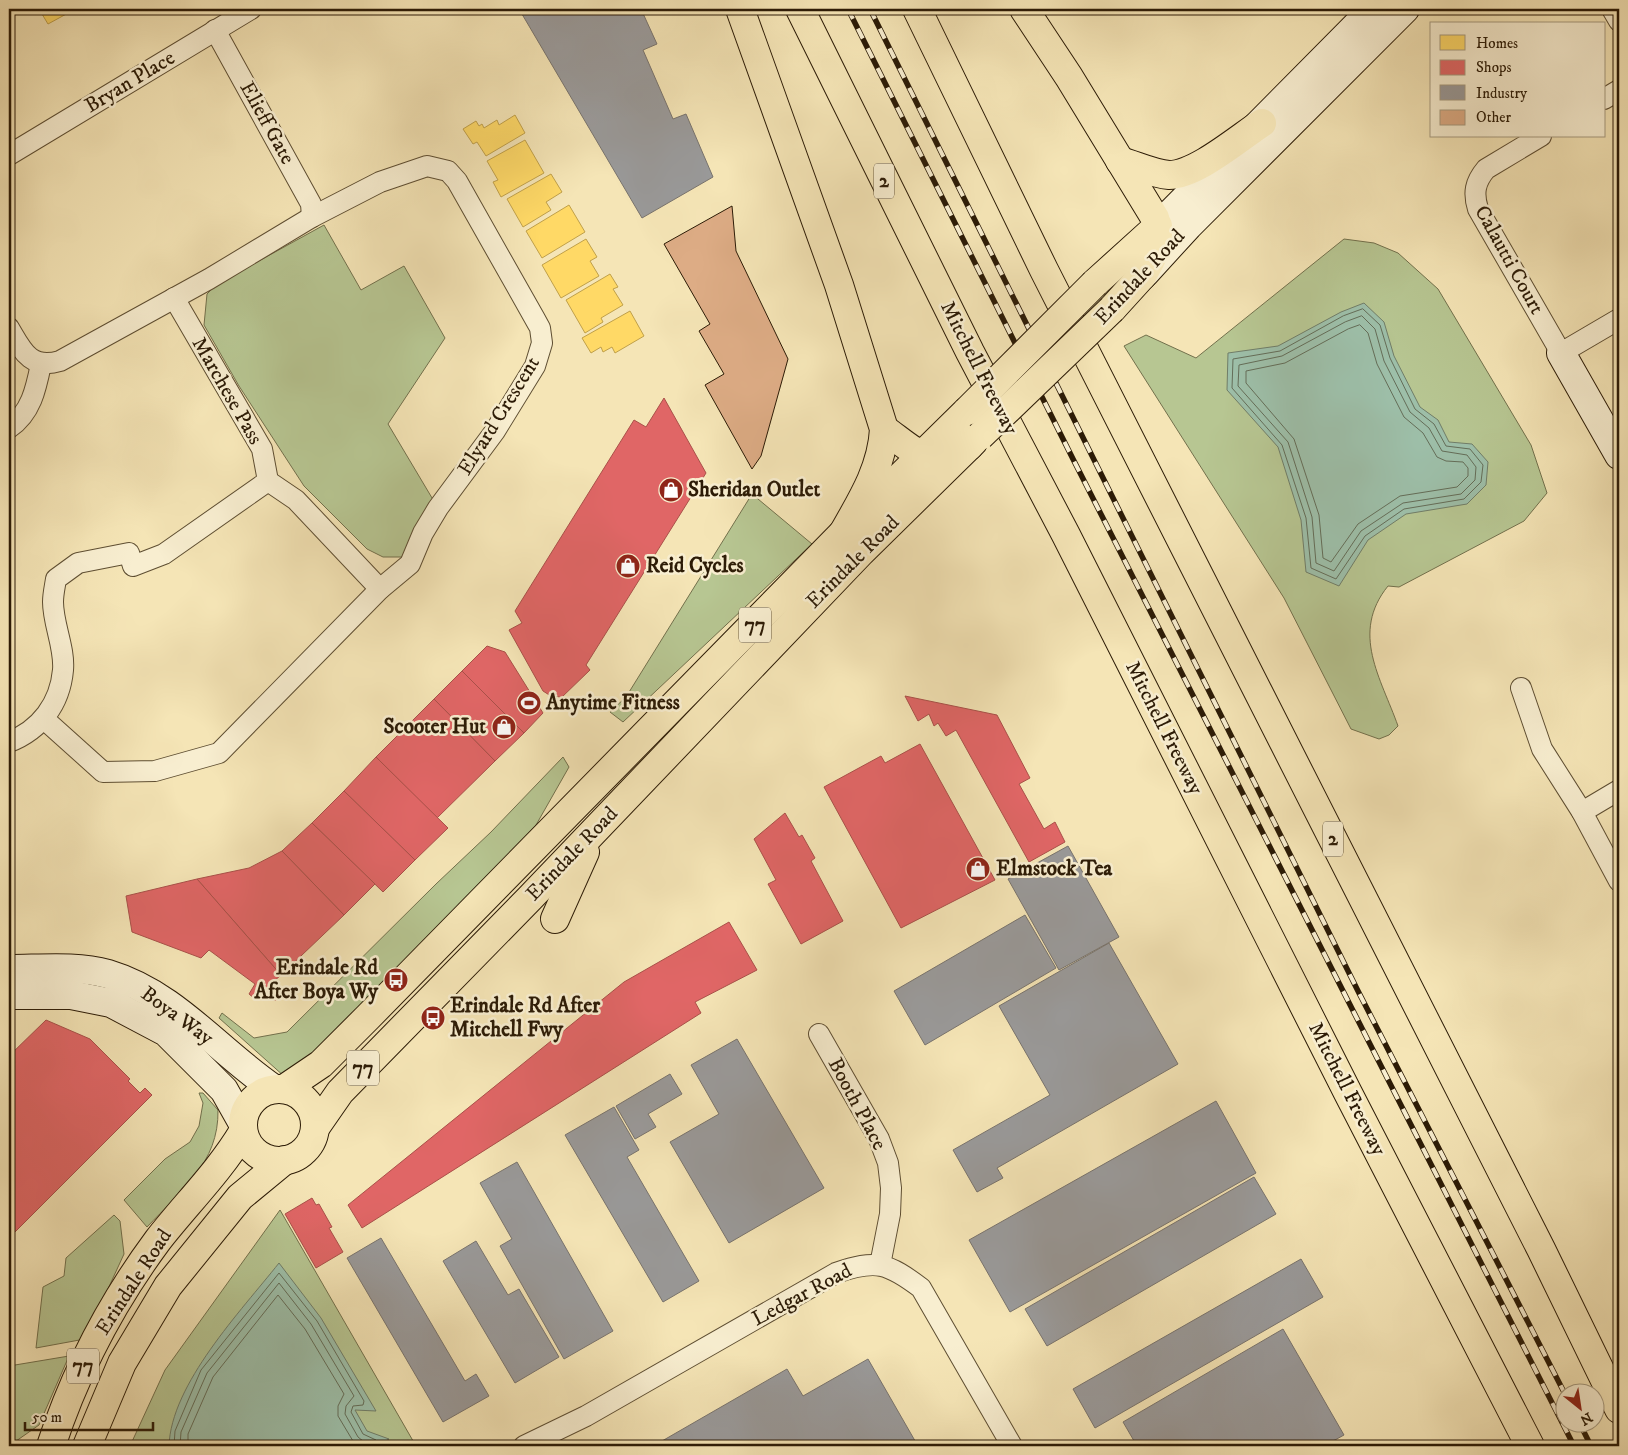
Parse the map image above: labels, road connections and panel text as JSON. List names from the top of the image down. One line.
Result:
{"streets":{"main road":["2","Erindale Road","Mitchell Freeway","77","Boya Way"],"street":["Bryan Place","Elieff Gate","Calautti Court","Marchese Pass","Elyard Crescent","Booth Place","Ledgar Road"]},"crossings":[["Bryan Place","Elieff Gate"],["Elieff Gate","Elyard Crescent"],["Erindale Road","Boya Way"],["Marchese Pass","Elyard Crescent"],["Booth Place","Ledgar Road"]],"places":{"shop":["Sheridan Outlet","Reid Cycles","Scooter Hut","Elmstock Tea"],"sports":["Anytime Fitness"],"bus stop":["Erindale Rd After Boya Wy","Erindale Rd After Mitchell Fwy"]},"legend":["Homes","Shops","Industry","Other"],"scale_bar":"50 m","north":"bottom right"}
